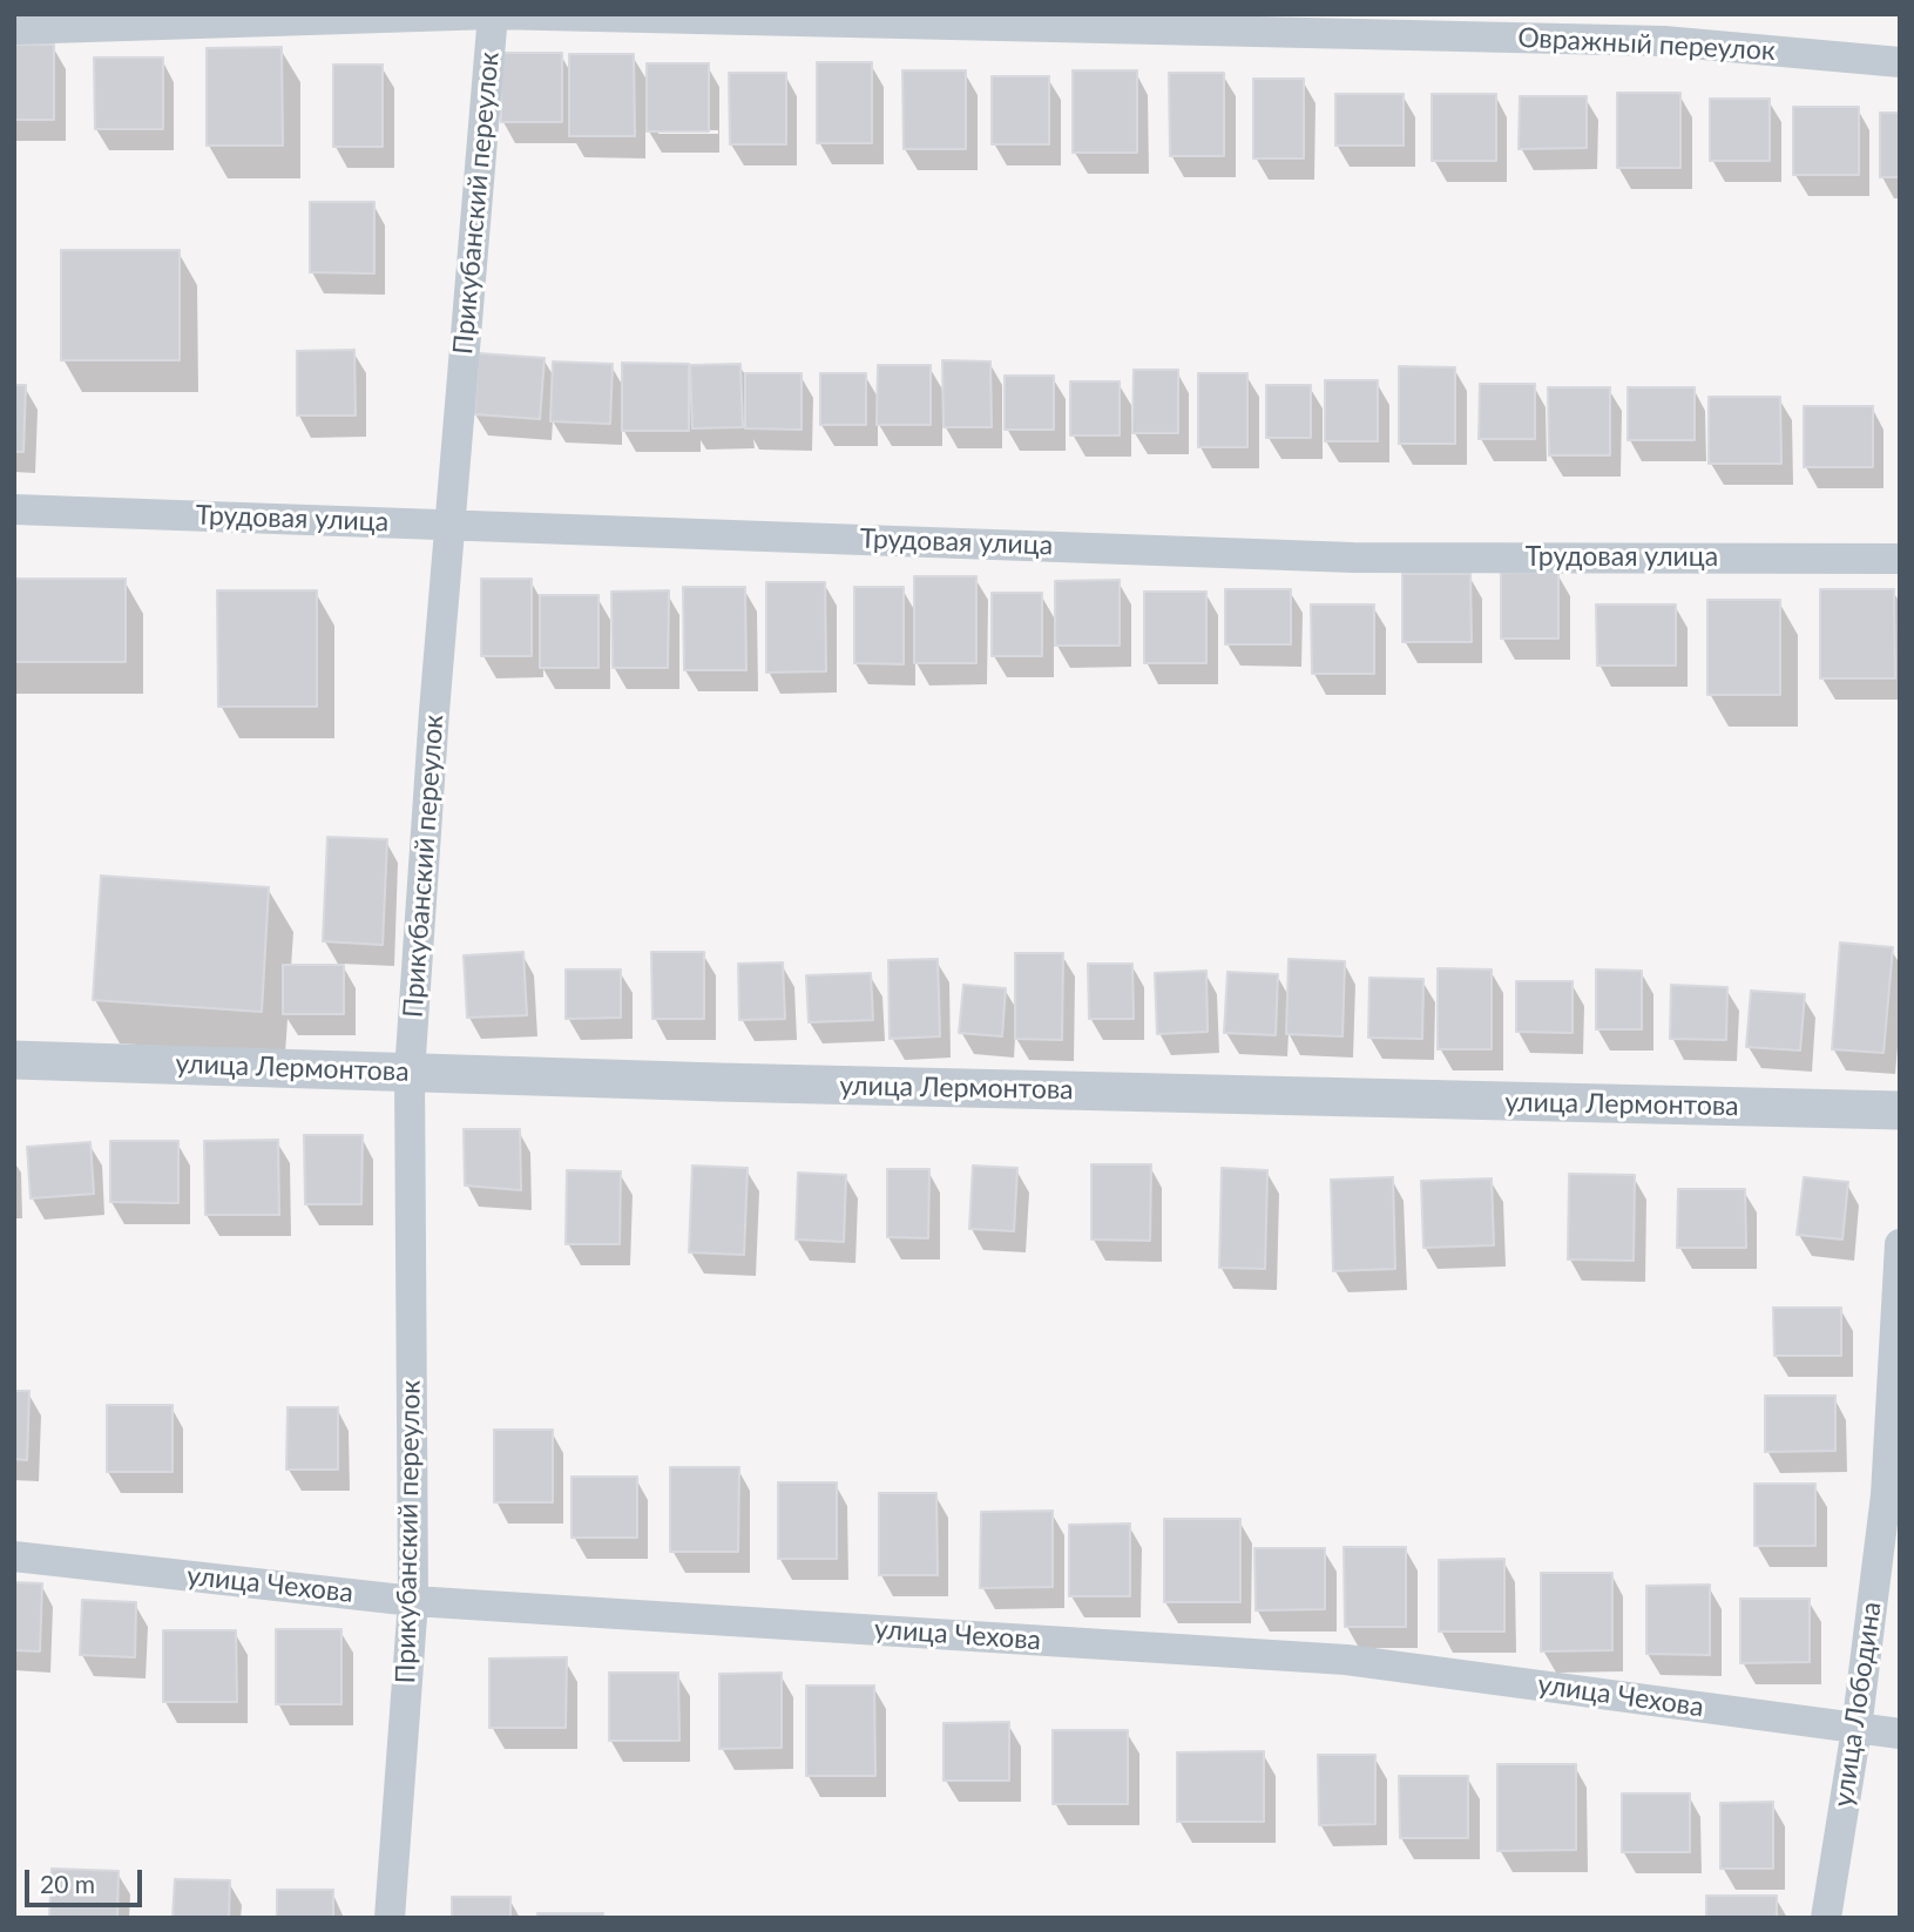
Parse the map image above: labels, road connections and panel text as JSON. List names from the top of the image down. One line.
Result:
{"streets":{"street":["Овражный переулок","Прикубанский переулок","Трудовая улица","улица Лермонтова","улица Чехова","улица Лободина"]},"crossings":[["Овражный переулок","Прикубанский переулок"],["Прикубанский переулок","Трудовая улица"],["Прикубанский переулок","улица Лермонтова"],["Прикубанский переулок","улица Чехова"],["улица Чехова","улица Лободина"]],"scale_bar":"20 m"}
